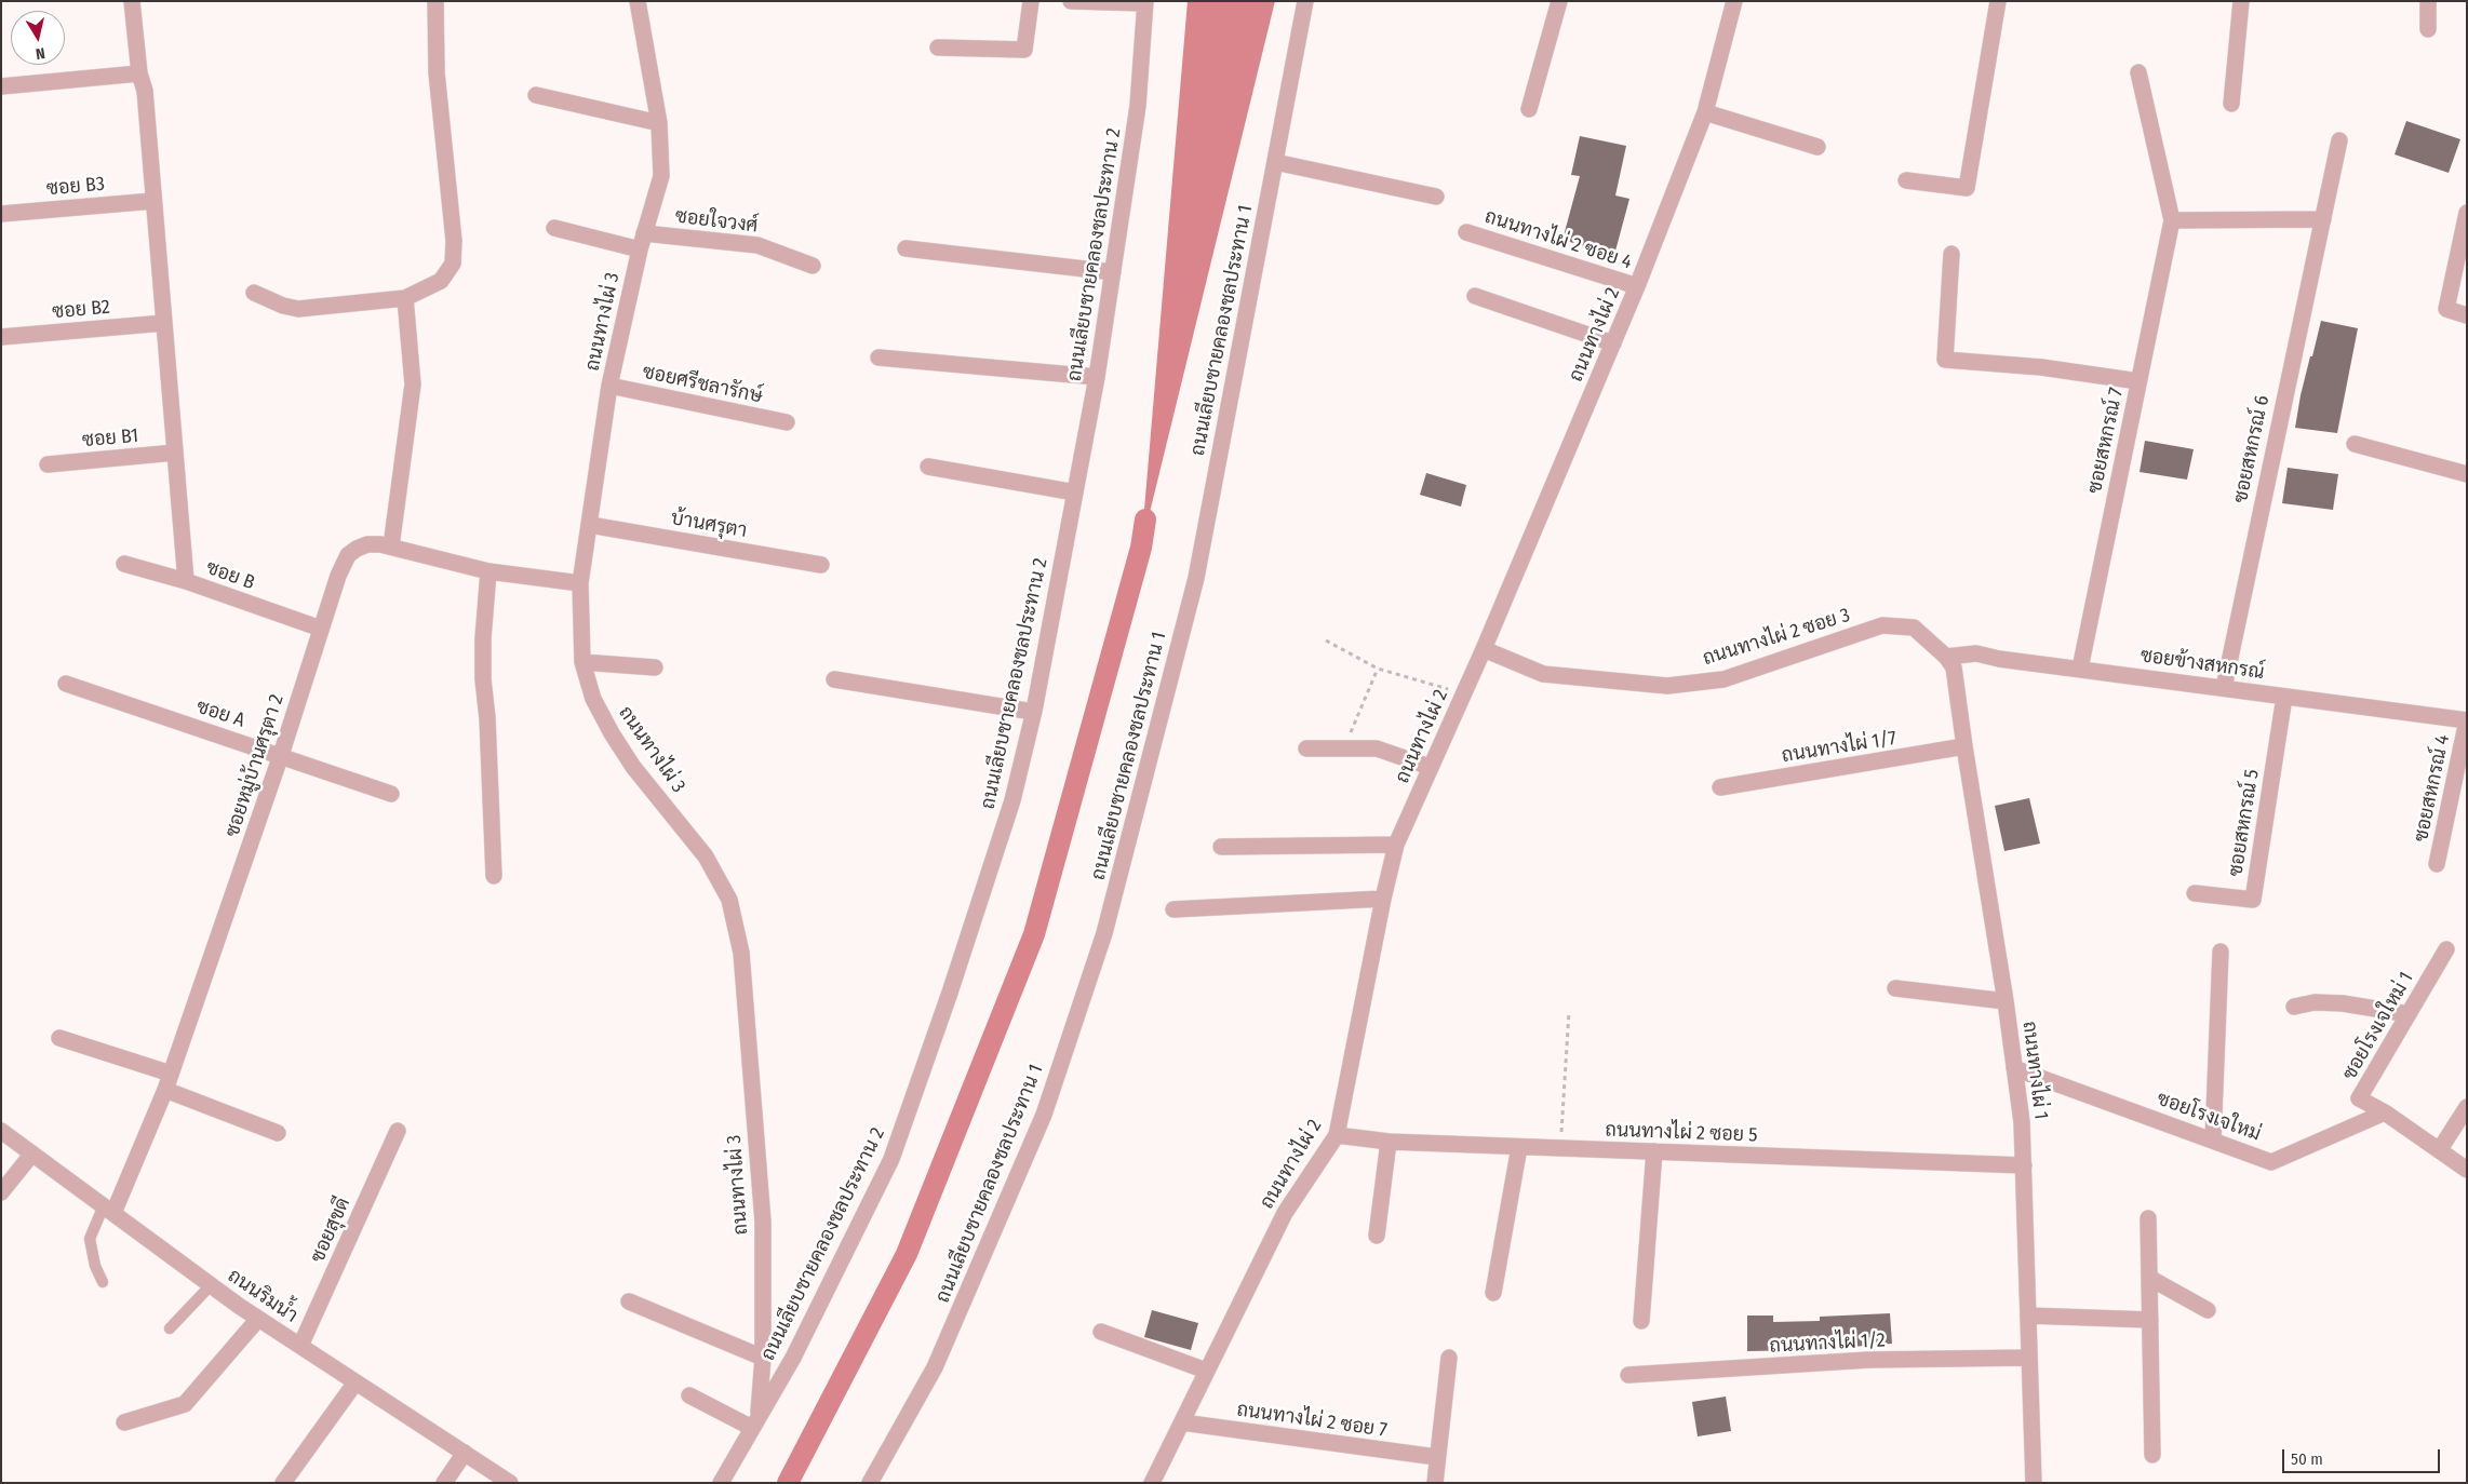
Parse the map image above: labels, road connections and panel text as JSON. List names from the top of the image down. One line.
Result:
{"streets":{"street":["ซอย B3","ซอยใจวงศ์","ถนนทางไผ่ 2 ซอย 4","ถนนเลียบชายคลองชลประทาน 2","ซอย B2","ถนนทางไผ่ 3","ถนนเลียบชายคลองชลประทาน 1","ถนนทางไผ่ 2","ซอยศรีชลารักษ์","ซอย B1","ซอยสหกรณ์ 7","ซอยสหกรณ์ 6","บ้านศรุตา","ซอย B","ถนนทางไผ่ 2 ซอย 3","ซอยข้างสหกรณ์","ซอย A","ถนนทางไผ่ 1/7","ซอยหมู่บ้านศรุตา 2","ซอยสหกรณ์ 4","ซอยสหกรณ์ 5","ซอยโรงเจใหม่ 1","ถนนทางไผ่ 1","ซอยโรงเจใหม่","ถนนทางไผ่ 2 ซอย 5","ซอยสุขดี","ถนนริมน้ำ","ถนนทางไผ่ 1/2","ถนนทางไผ่ 2 ซอย 7"]},"crossings":[["ซอยใจวงศ์","ถนนทางไผ่ 3"],["ถนนทางไผ่ 2 ซอย 4","ถนนทางไผ่ 2"],["ถนนเลียบชายคลองชลประทาน 2","ถนนทางไผ่ 3"],["ถนนทางไผ่ 3","ซอยศรีชลารักษ์"],["ถนนทางไผ่ 3","บ้านศรุตา"],["ถนนทางไผ่ 3","ซอยหมู่บ้านศรุตา 2"],["ถนนทางไผ่ 2","ถนนทางไผ่ 2 ซอย 3"],["ถนนทางไผ่ 2","ถนนทางไผ่ 2 ซอย 5"],["ถนนทางไผ่ 2","ถนนทางไผ่ 2 ซอย 7"],["ซอยสหกรณ์ 7","ซอยข้างสหกรณ์"],["ซอยสหกรณ์ 6","ซอยข้างสหกรณ์"],["ซอย B","ซอยหมู่บ้านศรุตา 2"],["ถนนทางไผ่ 2 ซอย 3","ซอยข้างสหกรณ์"],["ถนนทางไผ่ 2 ซอย 3","ถนนทางไผ่ 1"],["ซอยข้างสหกรณ์","ซอยสหกรณ์ 4"],["ซอยข้างสหกรณ์","ซอยสหกรณ์ 5"],["ซอยข้างสหกรณ์","ถนนทางไผ่ 1"],["ซอย A","ซอยหมู่บ้านศรุตา 2"],["ถนนทางไผ่ 1/7","ถนนทางไผ่ 1"],["ซอยหมู่บ้านศรุตา 2","ถนนริมน้ำ"],["ซอยโรงเจใหม่ 1","ซอยโรงเจใหม่"],["ถนนทางไผ่ 1","ซอยโรงเจใหม่"],["ถนนทางไผ่ 1","ถนนทางไผ่ 2 ซอย 5"],["ถนนทางไผ่ 1","ถนนทางไผ่ 1/2"],["ซอยสุขดี","ถนนริมน้ำ"]],"scale_bar":"50 m","north":"bottom"}
